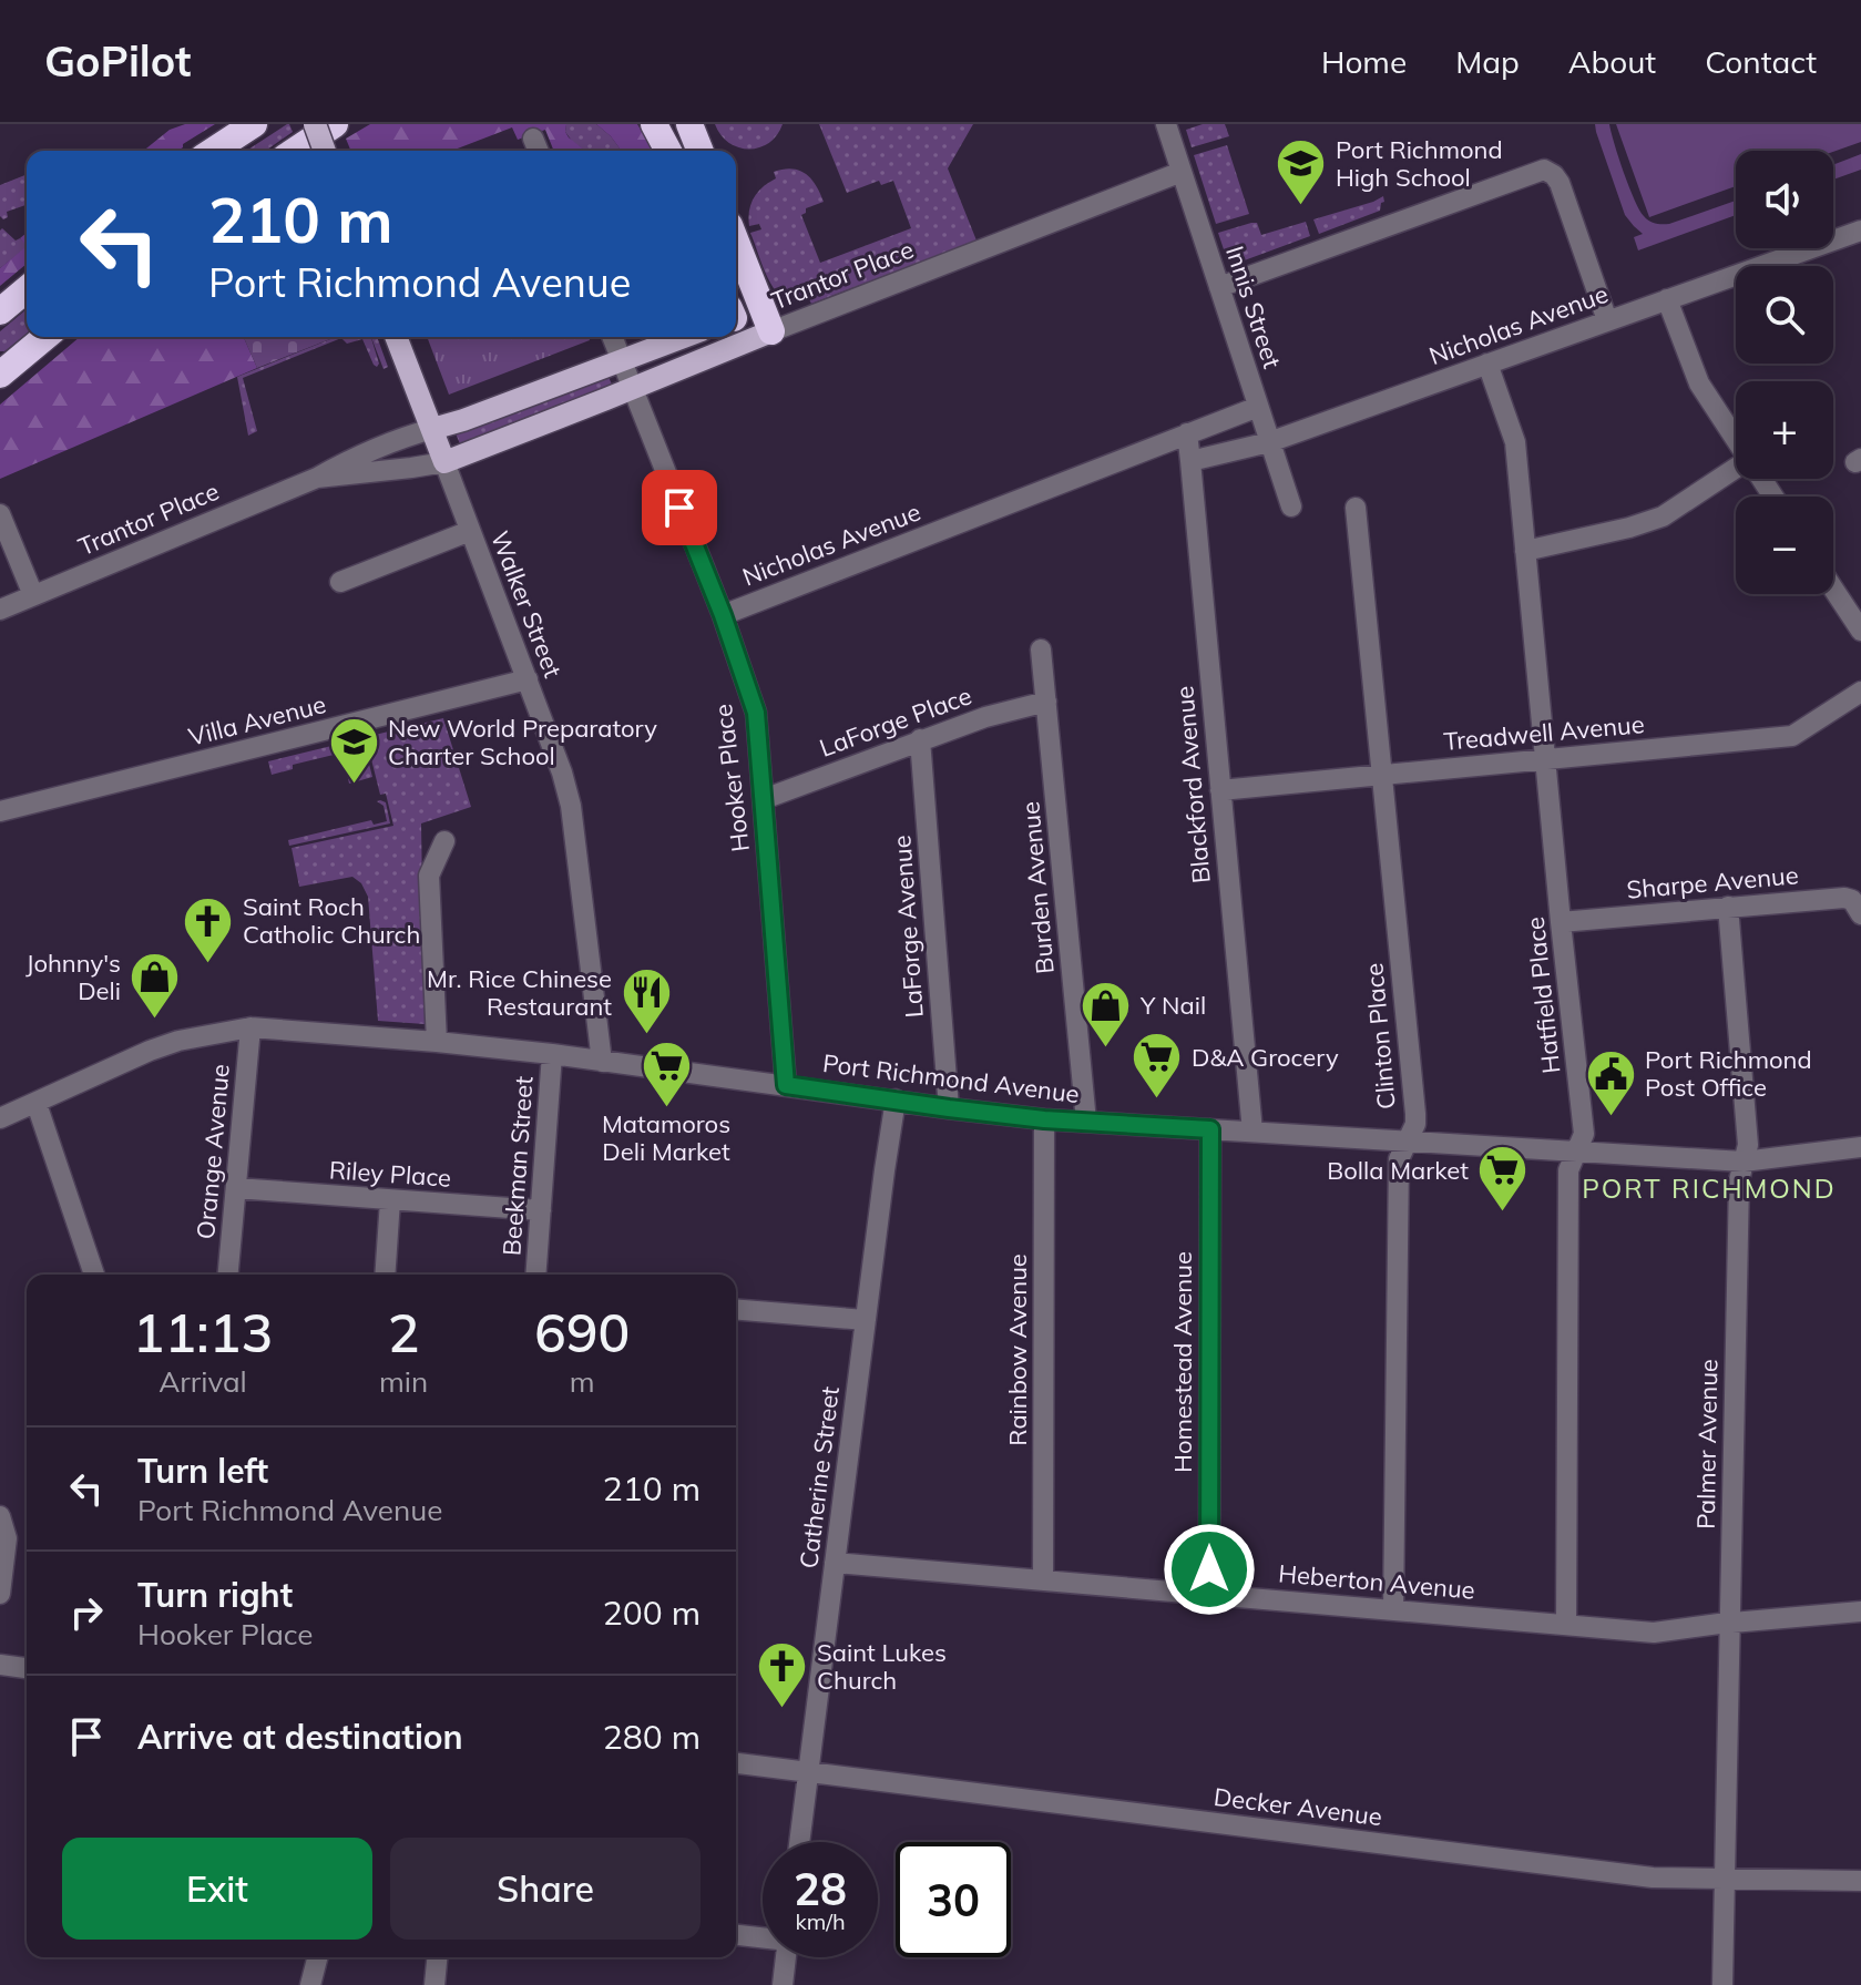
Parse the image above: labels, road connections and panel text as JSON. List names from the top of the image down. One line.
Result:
{"streets":{"main road":["Trantor Place","Walker Street"],"street":["Innis Street","Nicholas Avenue","Villa Avenue","LaForge Place","Treadwell Avenue","Hooker Place","Blackford Avenue","Sharpe Avenue","Burden Avenue","LaForge Avenue","Hatfield Place","Clinton Place","Port Richmond Avenue","Orange Avenue","Beekman Street","Riley Place","Rainbow Avenue","Homestead Avenue","Palmer Avenue","Catherine Street","Heberton Avenue","Decker Avenue"]},"crossings":[["Trantor Place","Innis Street"],["Trantor Place","Walker Street"],["Trantor Place","Hooker Place"],["Innis Street","Nicholas Avenue"],["Nicholas Avenue","Hooker Place"],["Nicholas Avenue","Blackford Avenue"],["Nicholas Avenue","Hatfield Place"],["Walker Street","Villa Avenue"],["Walker Street","Port Richmond Avenue"],["LaForge Place","Hooker Place"],["LaForge Place","Burden Avenue"],["LaForge Place","LaForge Avenue"],["Treadwell Avenue","Blackford Avenue"],["Treadwell Avenue","Hatfield Place"],["Treadwell Avenue","Clinton Place"],["Hooker Place","Port Richmond Avenue"],["Blackford Avenue","Port Richmond Avenue"],["Sharpe Avenue","Hatfield Place"],["Sharpe Avenue","Palmer Avenue"],["Burden Avenue","Port Richmond Avenue"],["LaForge Avenue","Port Richmond Avenue"],["Hatfield Place","Port Richmond Avenue"],["Hatfield Place","Heberton Avenue"],["Clinton Place","Port Richmond Avenue"],["Clinton Place","Heberton Avenue"],["Port Richmond Avenue","Orange Avenue"],["Port Richmond Avenue","Beekman Street"],["Port Richmond Avenue","Rainbow Avenue"],["Port Richmond Avenue","Homestead Avenue"],["Port Richmond Avenue","Palmer Avenue"],["Port Richmond Avenue","Catherine Street"],["Orange Avenue","Riley Place"],["Beekman Street","Riley Place"],["Rainbow Avenue","Heberton Avenue"],["Homestead Avenue","Heberton Avenue"],["Palmer Avenue","Heberton Avenue"],["Palmer Avenue","Decker Avenue"],["Catherine Street","Heberton Avenue"],["Catherine Street","Decker Avenue"]],"districts":["PORT RICHMOND"],"places":{"school or university":["Port Richmond High School","New World Preparatory Charter School"],"church":["Saint Roch Catholic Church","Saint Lukes Church"],"shop":["Johnny's Deli","Y Nail"],"restaurant":["Mr. Rice Chinese Restaurant"],"supermarket":["D&A Grocery","Matamoros Deli Market","Bolla Market"],"public building":["Port Richmond Post Office"]},"page":{"header":"GoPilot","nav":["Home","Map","About","Contact"],"map_buttons":["+","−"],"turn":["210 m","Port Richmond Avenue"],"eta":["11:13","Arrival","2","min","690","m"],"list":[{"name":"Turn left","note":"Port Richmond Avenue","value":"210 m"},{"name":"Turn right","note":"Hooker Place","value":"200 m"},{"name":"Arrive at destination","value":"280 m"}],"buttons":["Exit","Share"],"speed":"28 km/h","limit":"30"}}
